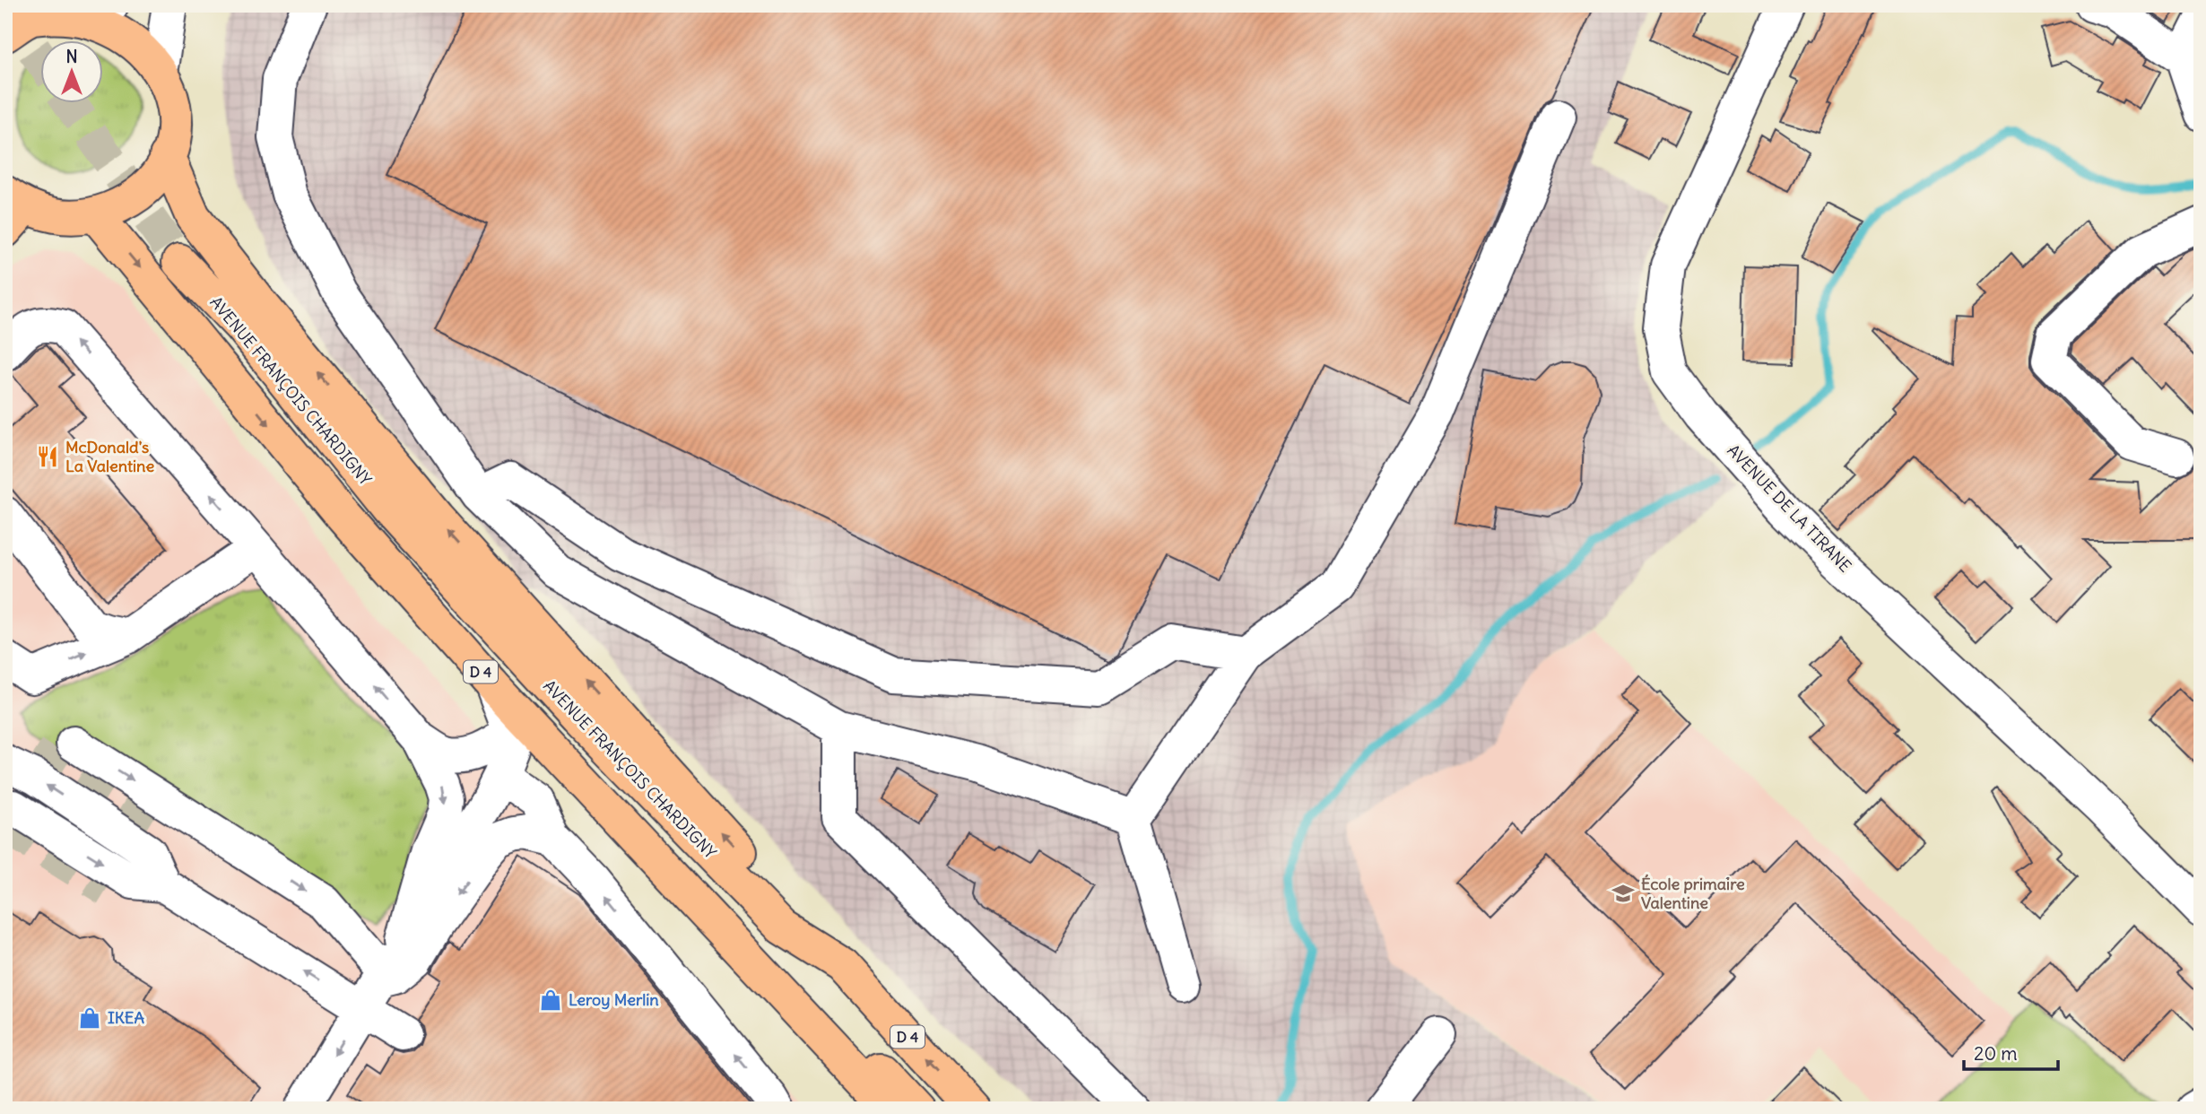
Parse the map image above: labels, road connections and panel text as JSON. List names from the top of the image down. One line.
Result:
{"streets":{"main road":["AVENUE FRANÇOIS CHARDIGNY","D 4"],"street":["AVENUE DE LA TIRANE"]},"crossings":[["AVENUE FRANÇOIS CHARDIGNY","D 4"]],"places":{"restaurant":["McDonald's La Valentine"],"school or university":["École primaire Valentine"],"shop":["Leroy Merlin","IKEA"]},"scale_bar":"20 m","north":"top"}
